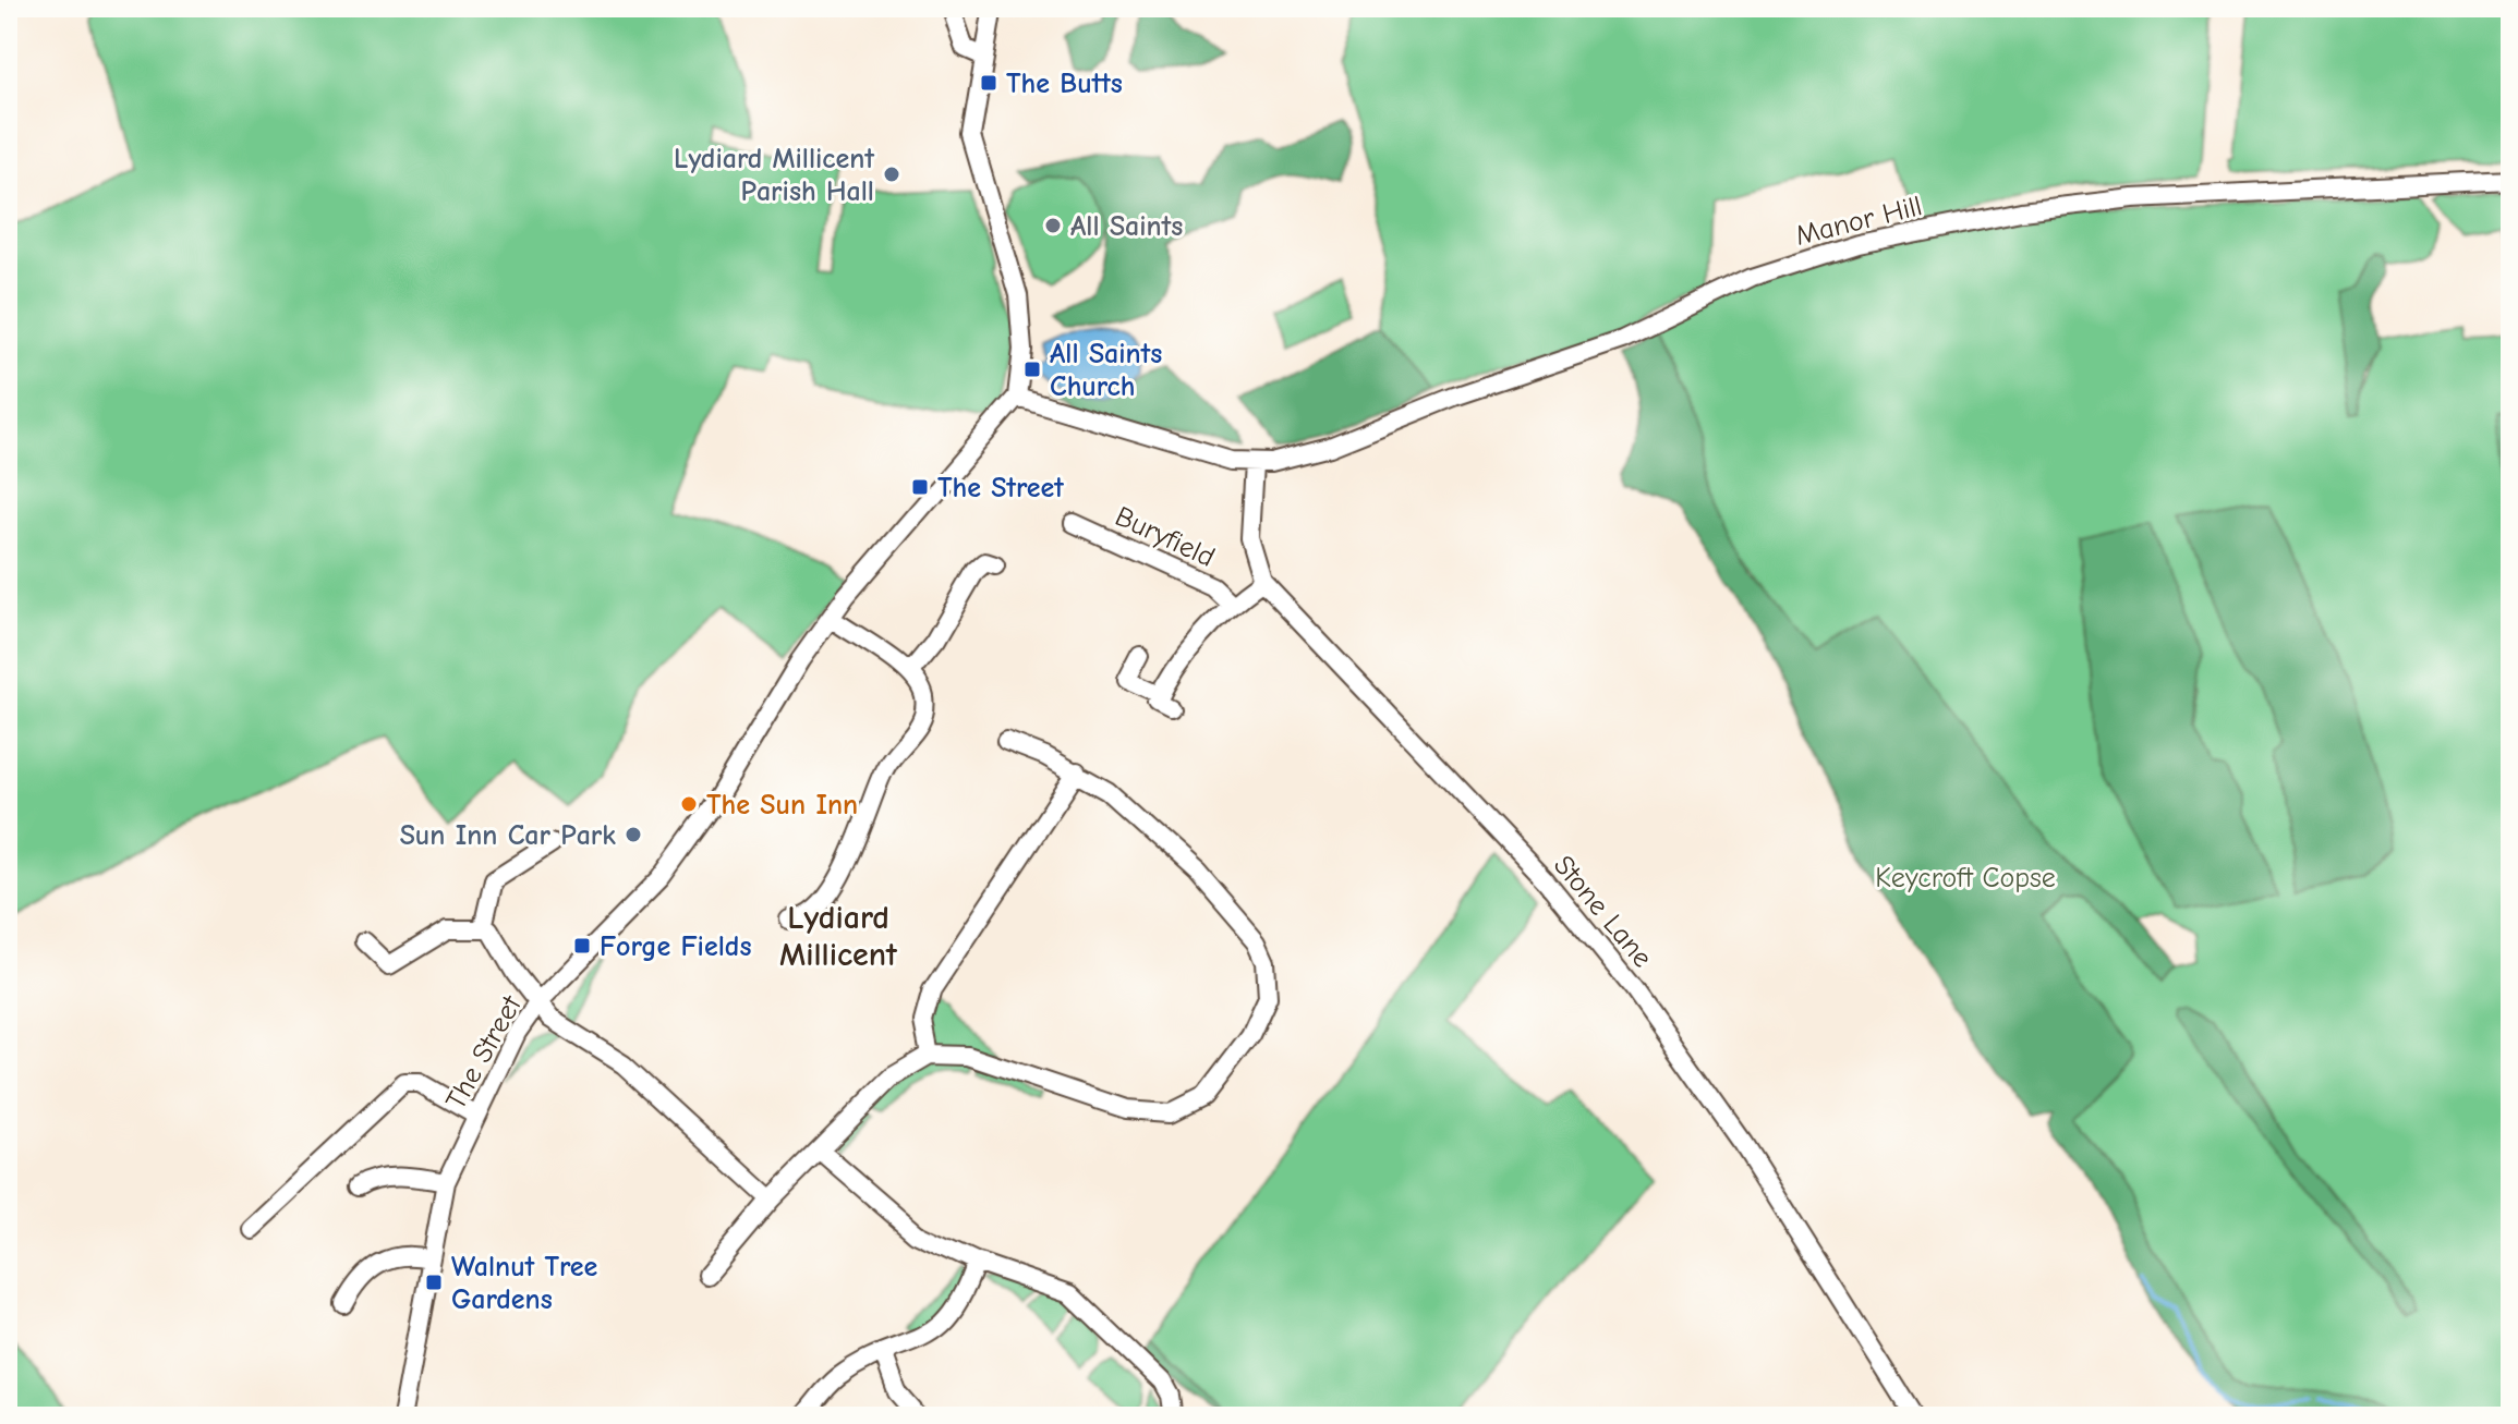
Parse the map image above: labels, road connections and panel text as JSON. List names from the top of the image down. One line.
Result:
{"streets":{"street":["Manor Hill","Buryfield","Stone Lane","The Street"]},"crossings":[["Manor Hill","Stone Lane"],["Buryfield","Stone Lane"]],"districts":["Lydiard Millicent"],"parks":["Keycroft Copse"],"places":{"transit":["The Butts","All Saints Church","The Street","Forge Fields","Walnut Tree Gardens"],"other":["Lydiard Millicent Parish Hall","All Saints","The Sun Inn","Sun Inn Car Park"]}}
